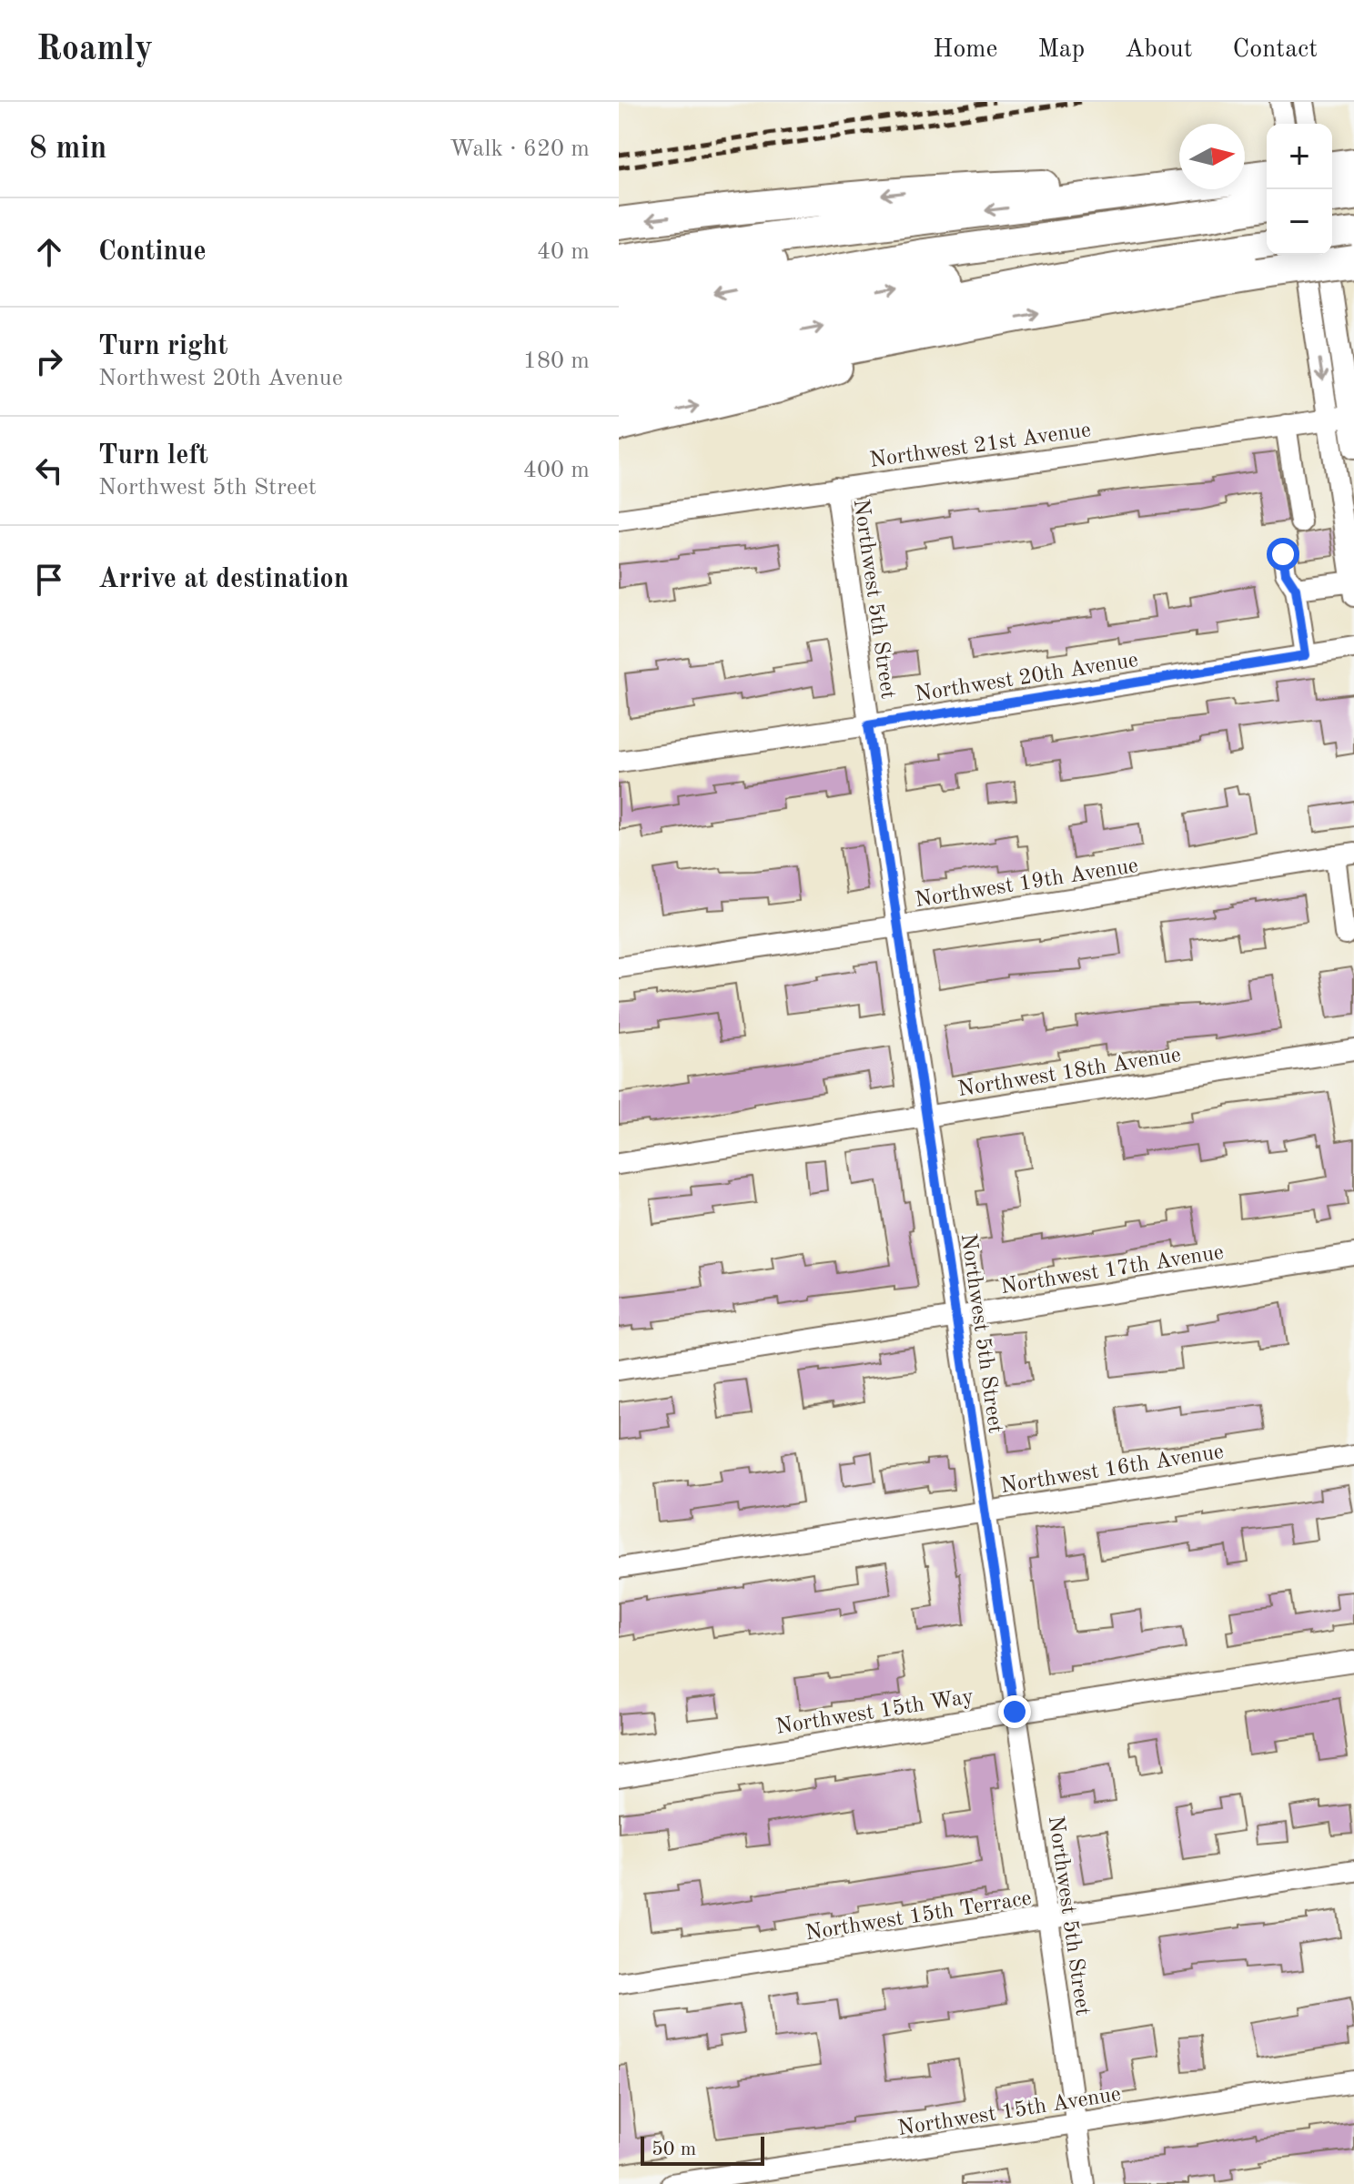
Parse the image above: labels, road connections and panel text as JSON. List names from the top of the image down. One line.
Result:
{"streets":{"street":["Northwest 21st Avenue","Northwest 5th Street","Northwest 20th Avenue","Northwest 19th Avenue","Northwest 18th Avenue","Northwest 17th Avenue","Northwest 16th Avenue","Northwest 15th Way","Northwest 15th Terrace","Northwest 15th Avenue"]},"crossings":[["Northwest 21st Avenue","Northwest 5th Street"],["Northwest 5th Street","Northwest 20th Avenue"],["Northwest 5th Street","Northwest 19th Avenue"],["Northwest 5th Street","Northwest 18th Avenue"],["Northwest 5th Street","Northwest 17th Avenue"],["Northwest 5th Street","Northwest 16th Avenue"],["Northwest 5th Street","Northwest 15th Way"],["Northwest 5th Street","Northwest 15th Terrace"],["Northwest 5th Street","Northwest 15th Avenue"]],"scale_bar":"50 m","north":"right","page":{"header":"Roamly","nav":["Home","Map","About","Contact"],"heading":["8 min","Walk · 620 m"],"map_buttons":["+","−"],"list":[["Continue","40 m"],["Turn right","Northwest 20th Avenue","180 m"],["Turn left","Northwest 5th Street","400 m"],"Arrive at destination"],"scale":"50 m"}}
